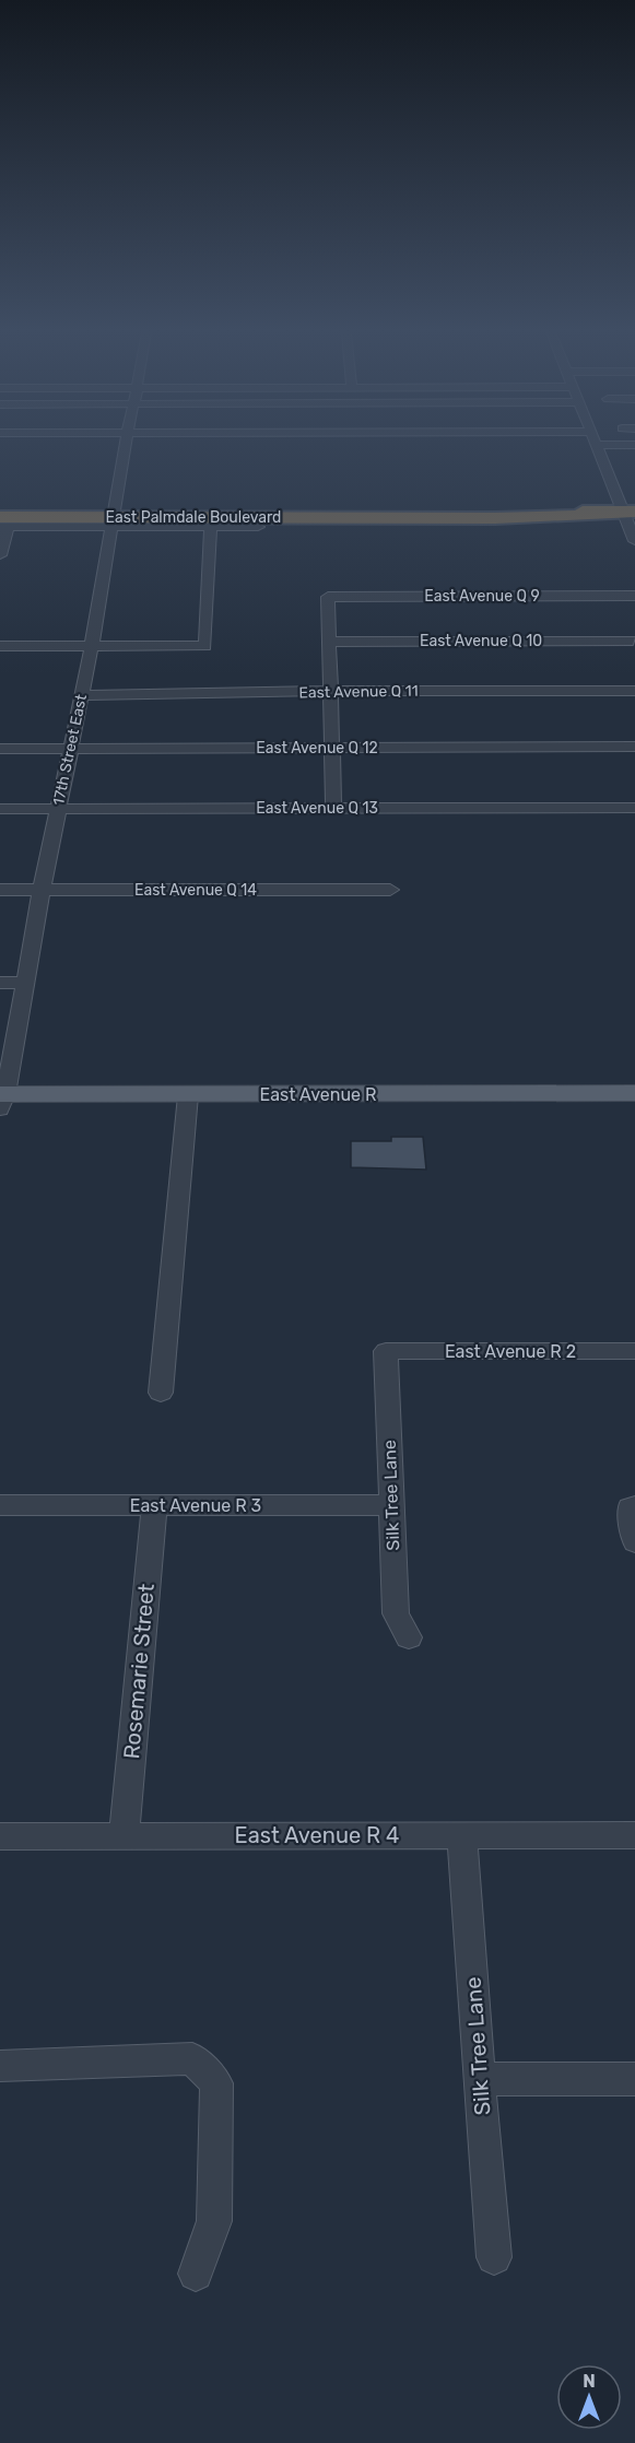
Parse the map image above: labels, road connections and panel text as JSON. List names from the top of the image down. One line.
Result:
{"streets":{"highway":["East Palmdale Boulevard"],"main road":["East Avenue R"],"street":["East Avenue Q 9","East Avenue Q 10","East Avenue Q 11","East Avenue Q 12","17th Street East","East Avenue Q 13","East Avenue Q 14","East Avenue R 2","Silk Tree Lane","East Avenue R 3","Rosemarie Street","East Avenue R 4"]},"crossings":[["East Palmdale Boulevard","17th Street East"],["East Avenue Q 9","East Avenue Q 10"],["East Avenue Q 11","17th Street East"],["East Avenue Q 12","17th Street East"],["17th Street East","East Avenue Q 13"],["17th Street East","East Avenue Q 14"],["17th Street East","East Avenue R"],["East Avenue R 2","Silk Tree Lane"],["Silk Tree Lane","East Avenue R 3"],["Silk Tree Lane","East Avenue R 4"],["East Avenue R 3","Rosemarie Street"],["Rosemarie Street","East Avenue R 4"]],"north":"top"}
